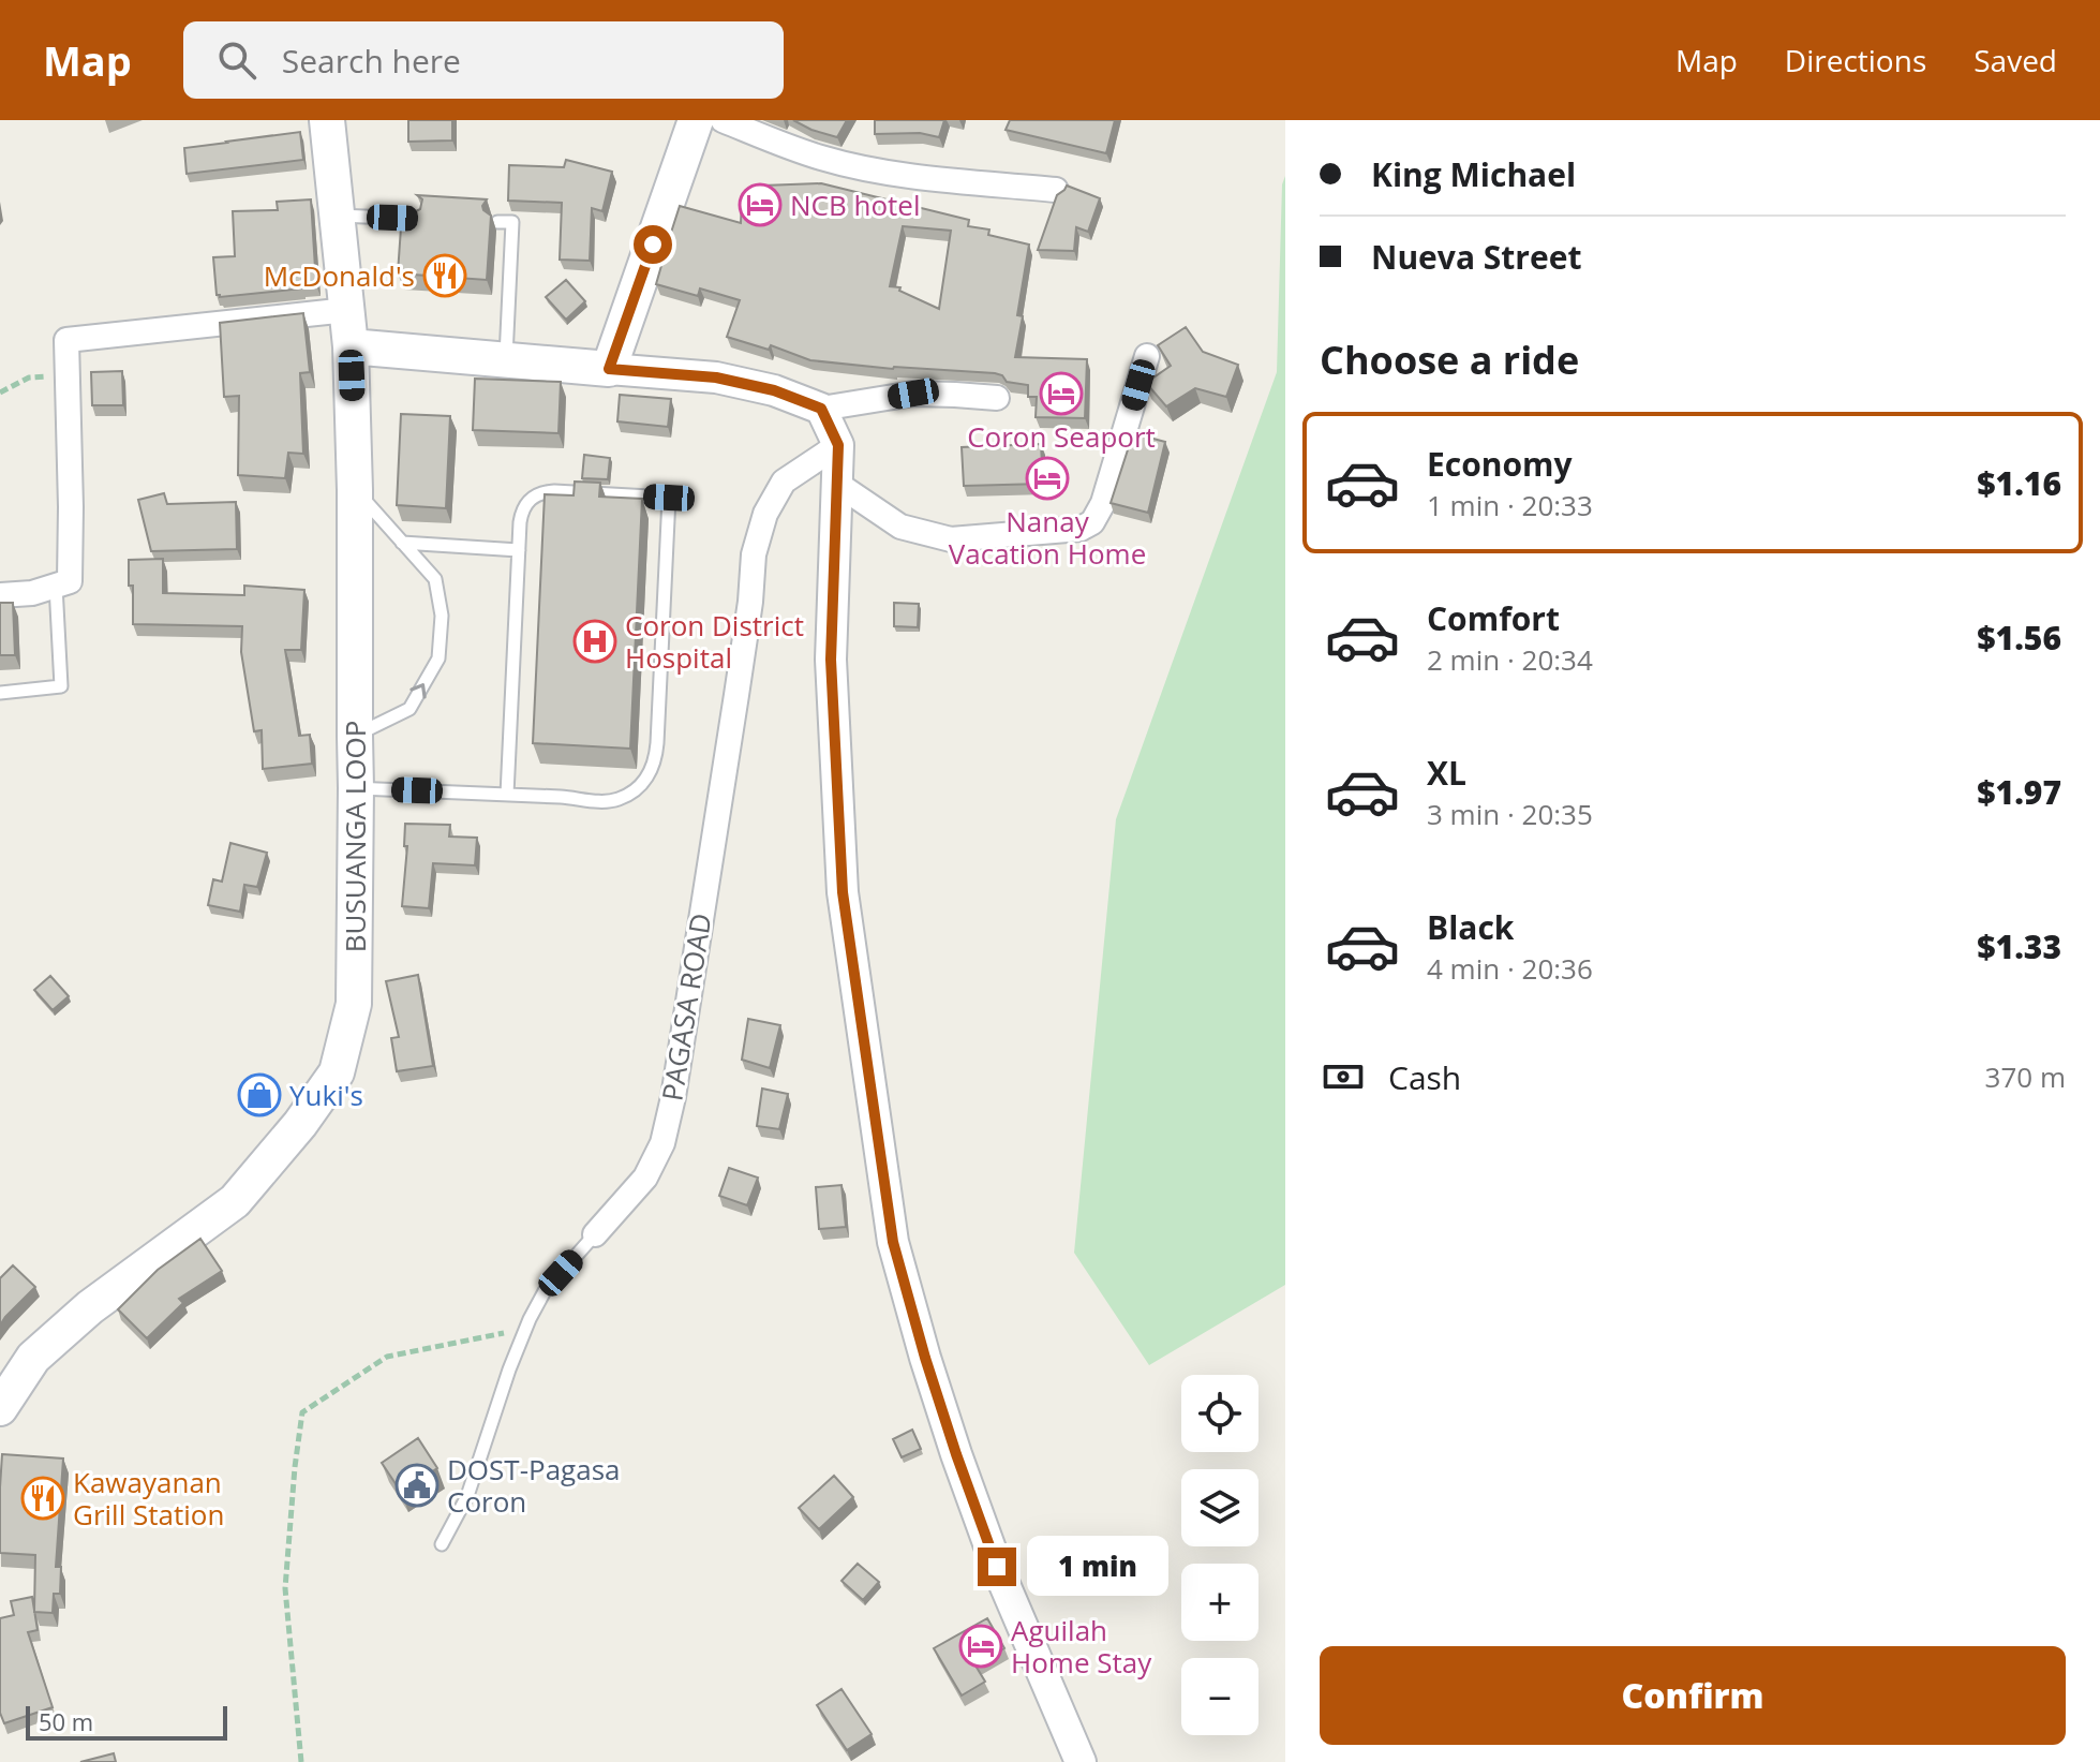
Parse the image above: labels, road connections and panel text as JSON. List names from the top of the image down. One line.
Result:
{"streets":{"main road":["BUSUANGA LOOP"],"street":["PAGASA ROAD"]},"places":{"hotel":["NCB hotel","Coron Seaport","Nanay Vacation Home","Aguilah Home Stay"],"restaurant":["McDonald's","Kawayanan Grill Station"],"hospital":["Coron District Hospital"],"shop":["Yuki's"],"public building":["DOST-Pagasa Coron"]},"scale_bar":"50 m","page":{"header":"Map","search":"Search here","nav":["Map","Directions","Saved"],"banner":["King Michael","Nueva Street"],"heading":"Choose a ride","list":[{"name":"Economy","note":"1 min · 20:33","value":"$1.16"},{"name":"Comfort","note":"2 min · 20:34","value":"$1.56"},{"name":"XL","note":"3 min · 20:35","value":"$1.97"},{"name":"Black","note":"4 min · 20:36","value":"$1.33"}],"pay":["Cash","370 m"],"map_buttons":["+","−"],"bubble":"1 min","buttons":"Confirm","scale":"50 m"}}
